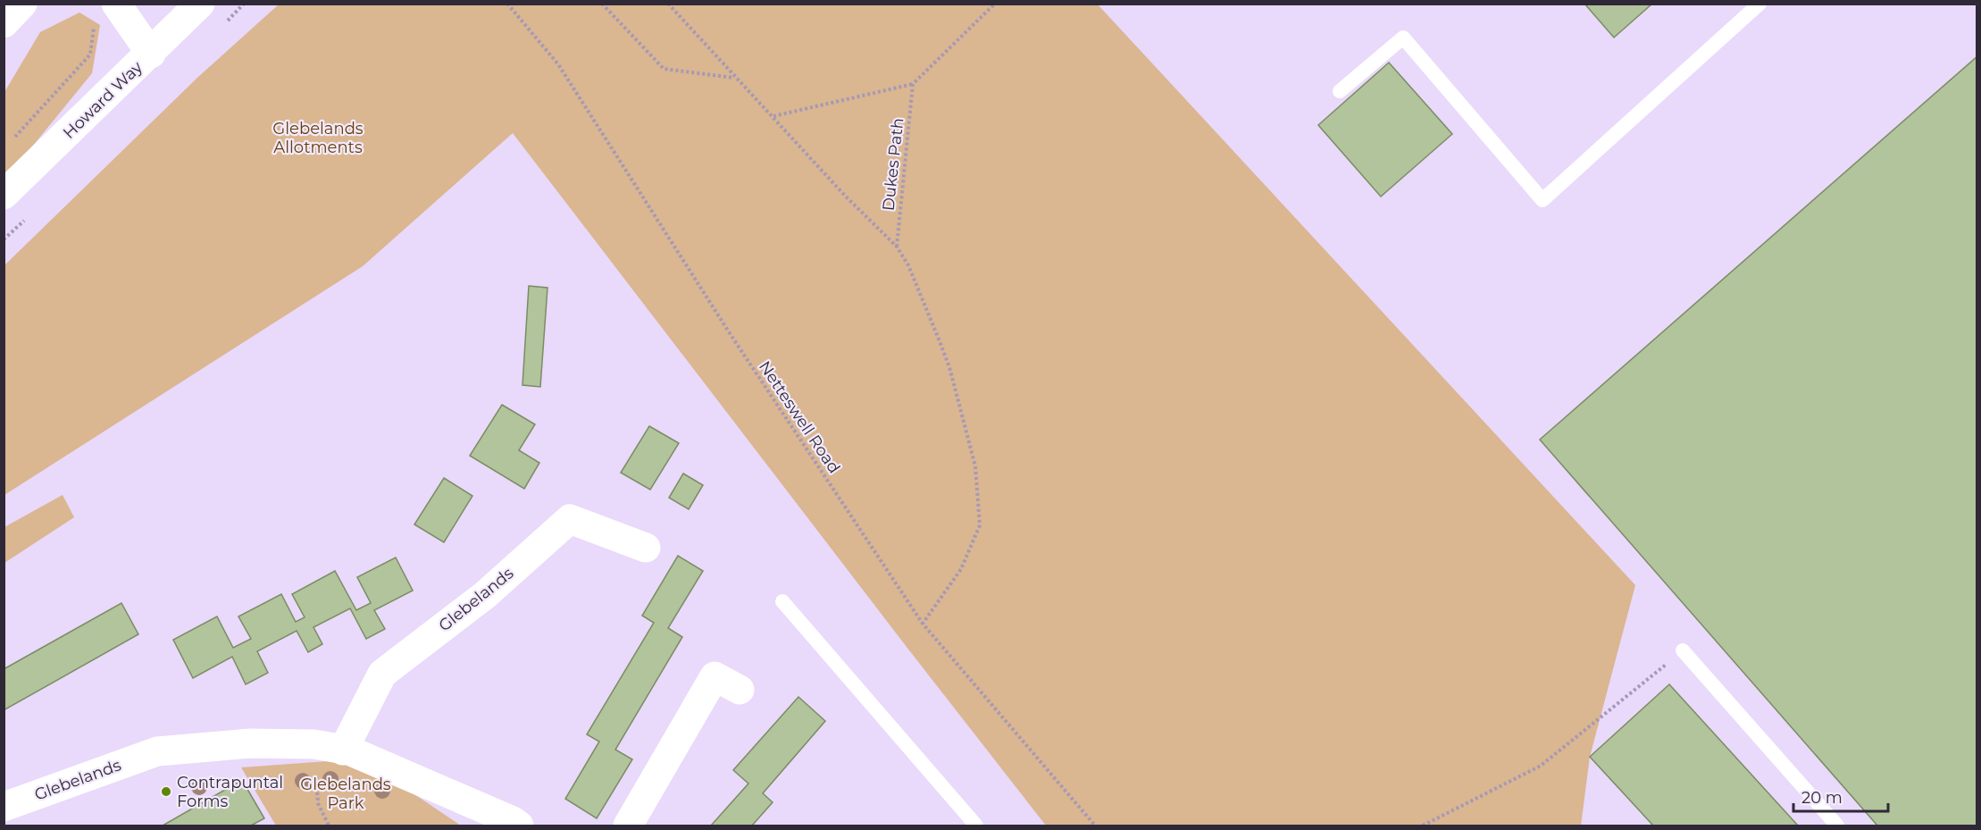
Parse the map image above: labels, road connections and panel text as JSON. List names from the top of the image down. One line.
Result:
{"streets":{"street":["Howard Way","Glebelands"],"path":["Dukes Path","Netteswell Road"]},"parks":["Glebelands Allotments","Glebelands Park"],"places":["Contrapuntal Forms"],"scale_bar":"20 m"}
